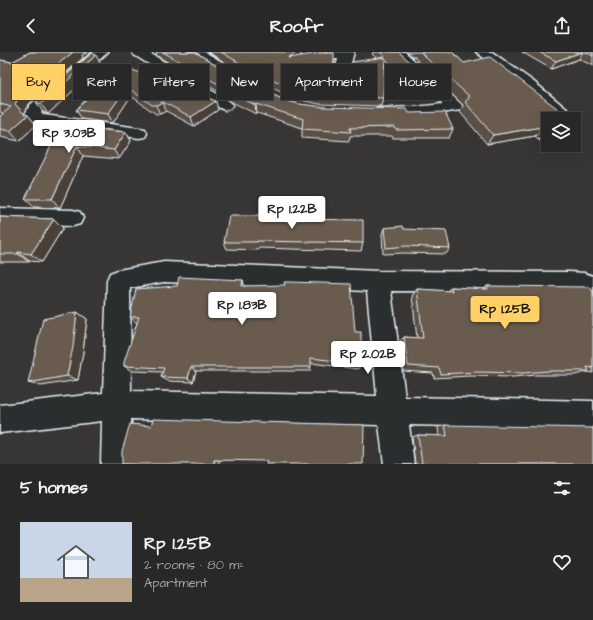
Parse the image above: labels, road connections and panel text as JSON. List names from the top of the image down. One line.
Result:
{"page":{"header":"Roofr","chip":["Buy","Rent","Filters","New","Apartment","House"],"price":["Rp 3.03B","Rp 1.22B","Rp 1.83B","Rp 1.25B","Rp 2.02B"],"heading":"5 homes","list":[{"name":"Rp 1.25B","note":"2 rooms · 80 m² · Apartment"}]}}
